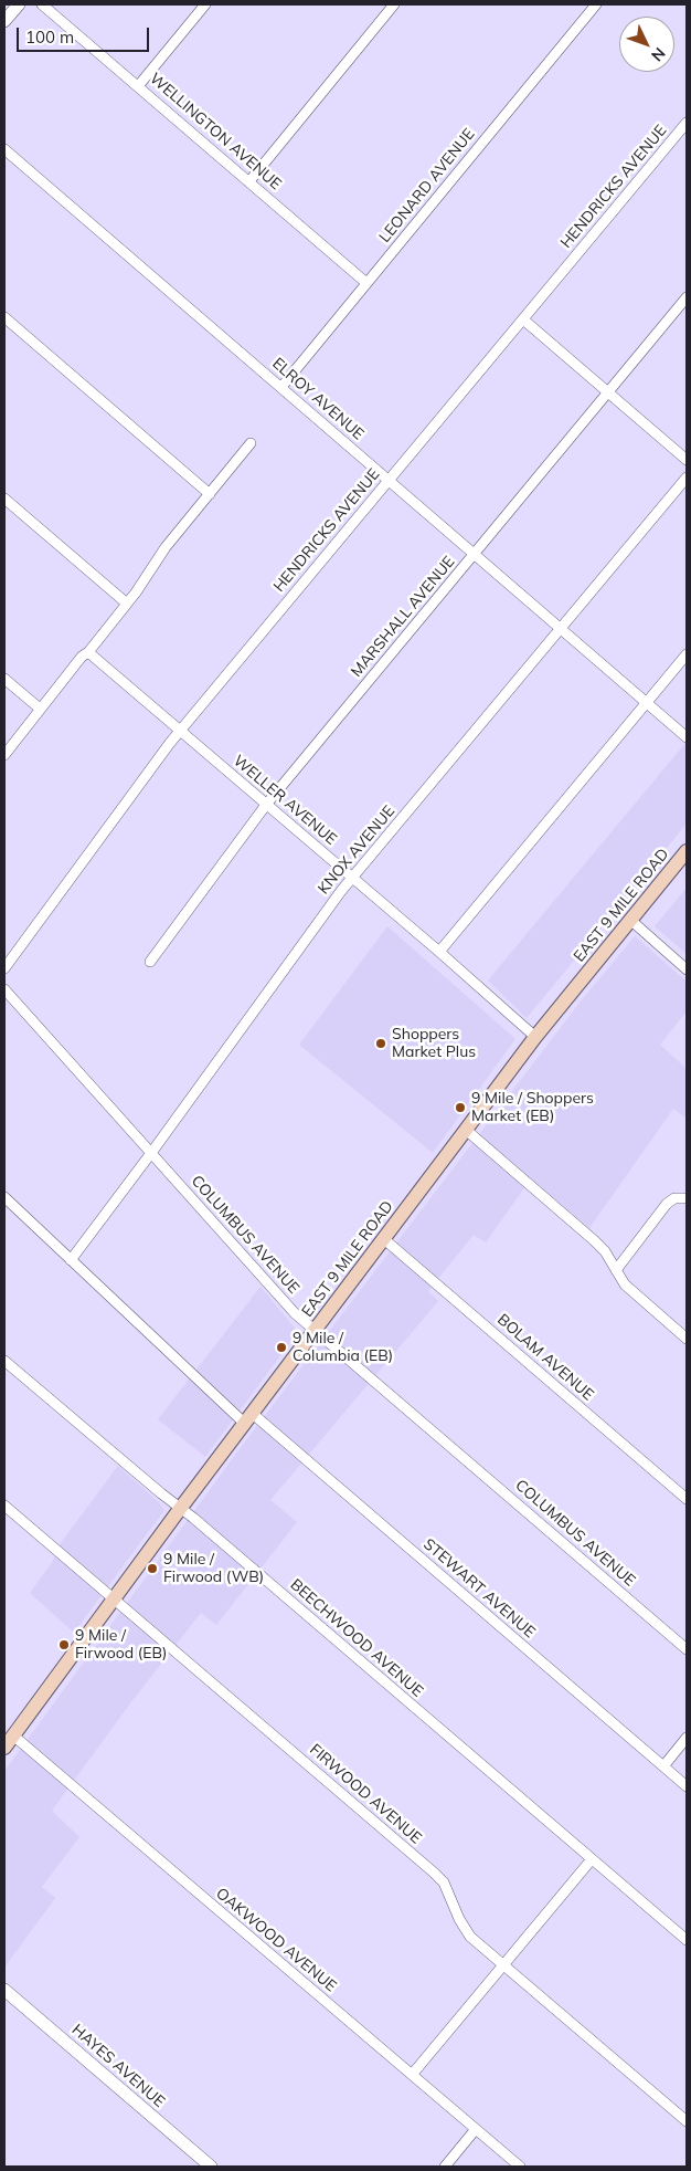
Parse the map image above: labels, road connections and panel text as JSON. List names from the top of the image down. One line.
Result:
{"streets":{"main road":["EAST 9 MILE ROAD"],"street":["WELLINGTON AVENUE","LEONARD AVENUE","HENDRICKS AVENUE","ELROY AVENUE","MARSHALL AVENUE","WELLER AVENUE","KNOX AVENUE","COLUMBUS AVENUE","BOLAM AVENUE","STEWART AVENUE","BEECHWOOD AVENUE","FIRWOOD AVENUE","OAKWOOD AVENUE","HAYES AVENUE"]},"crossings":[["WELLINGTON AVENUE","LEONARD AVENUE"],["LEONARD AVENUE","ELROY AVENUE"],["HENDRICKS AVENUE","ELROY AVENUE"],["HENDRICKS AVENUE","WELLER AVENUE"],["ELROY AVENUE","MARSHALL AVENUE"],["ELROY AVENUE","KNOX AVENUE"],["MARSHALL AVENUE","WELLER AVENUE"],["WELLER AVENUE","KNOX AVENUE"],["WELLER AVENUE","EAST 9 MILE ROAD"],["KNOX AVENUE","COLUMBUS AVENUE"],["KNOX AVENUE","STEWART AVENUE"],["EAST 9 MILE ROAD","COLUMBUS AVENUE"],["EAST 9 MILE ROAD","BOLAM AVENUE"],["EAST 9 MILE ROAD","STEWART AVENUE"],["EAST 9 MILE ROAD","BEECHWOOD AVENUE"],["EAST 9 MILE ROAD","FIRWOOD AVENUE"],["EAST 9 MILE ROAD","OAKWOOD AVENUE"]],"places":["Shoppers Market Plus","9 Mile / Shoppers Market (EB)","9 Mile / Columbia (EB)","9 Mile / Firwood (WB)","9 Mile / Firwood (EB)"],"scale_bar":"100 m","north":"bottom right"}
